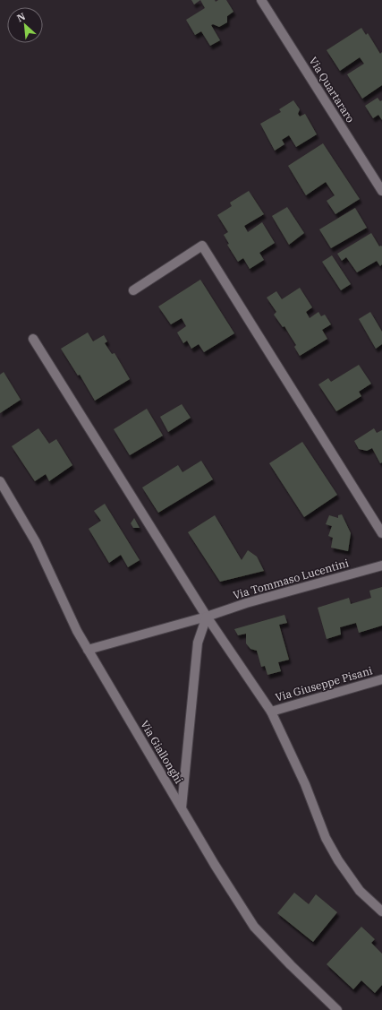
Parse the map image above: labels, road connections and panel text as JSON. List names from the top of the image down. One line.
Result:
{"streets":{"street":["Via Quartararo","Via Tommaso Lucentini","Via Giuseppe Pisani","Via Giallonghi"]},"crossings":[["Via Tommaso Lucentini","Via Giallonghi"]],"north":"top left"}
